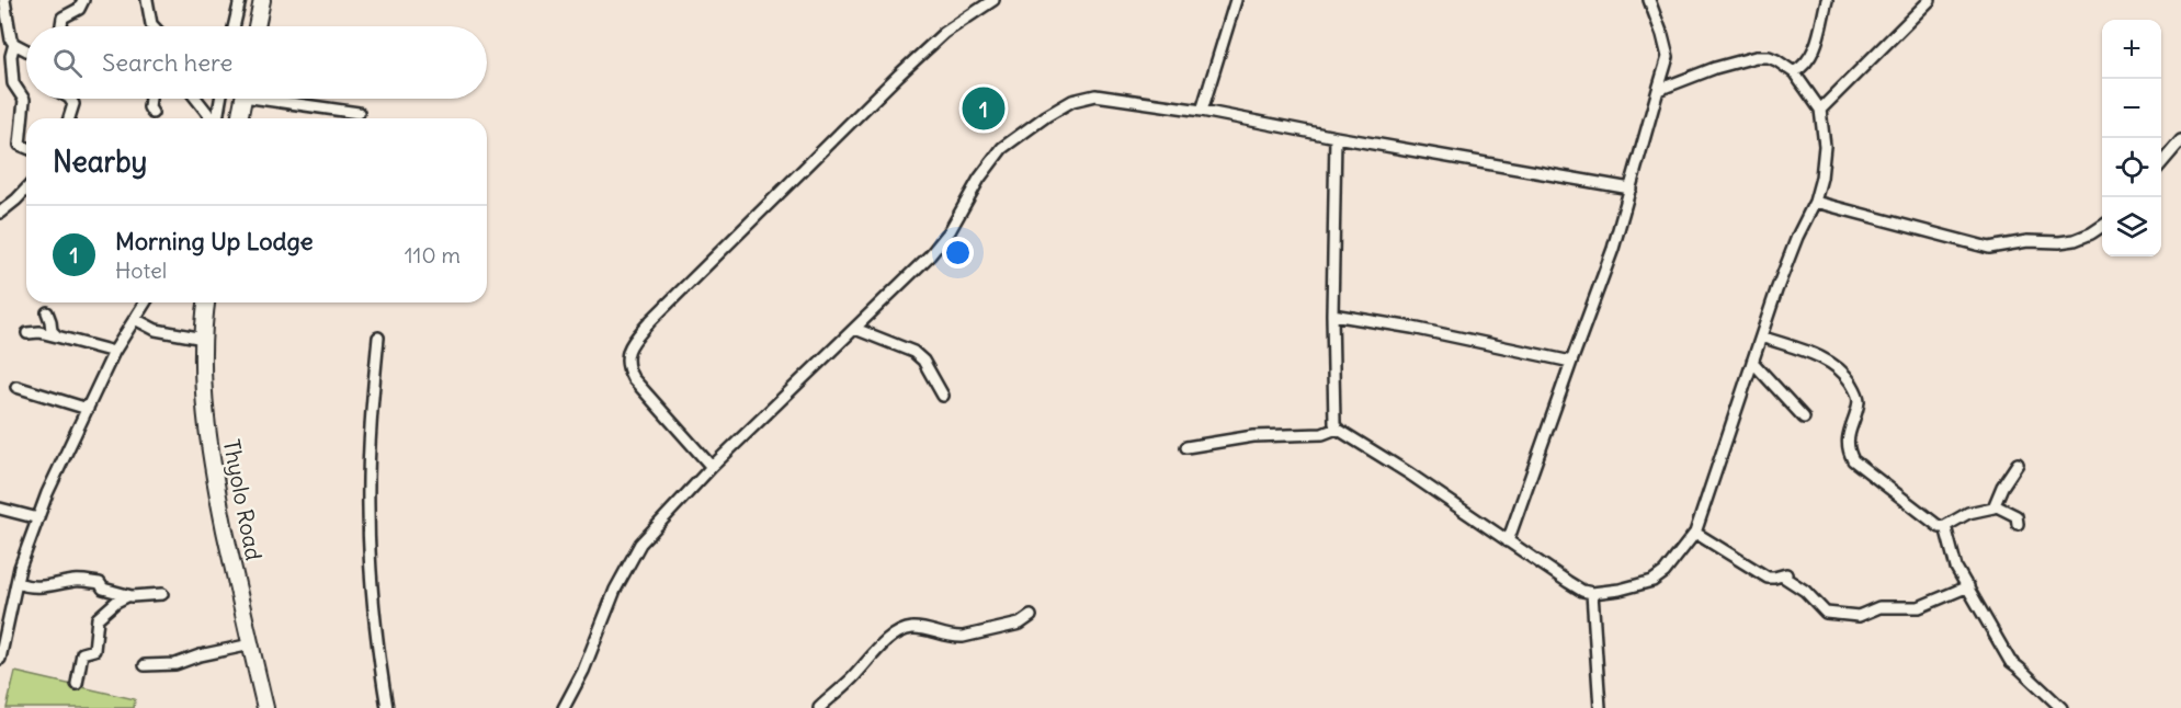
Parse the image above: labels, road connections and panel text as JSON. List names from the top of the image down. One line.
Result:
{"streets":{"highway":["Thyolo Road"]},"page":{"map_buttons":["+","−"],"search":"Search here","pins":"1","heading":"Nearby","list":[{"mark":"1","name":"Morning Up Lodge","note":"Hotel","value":"110 m"}]}}
